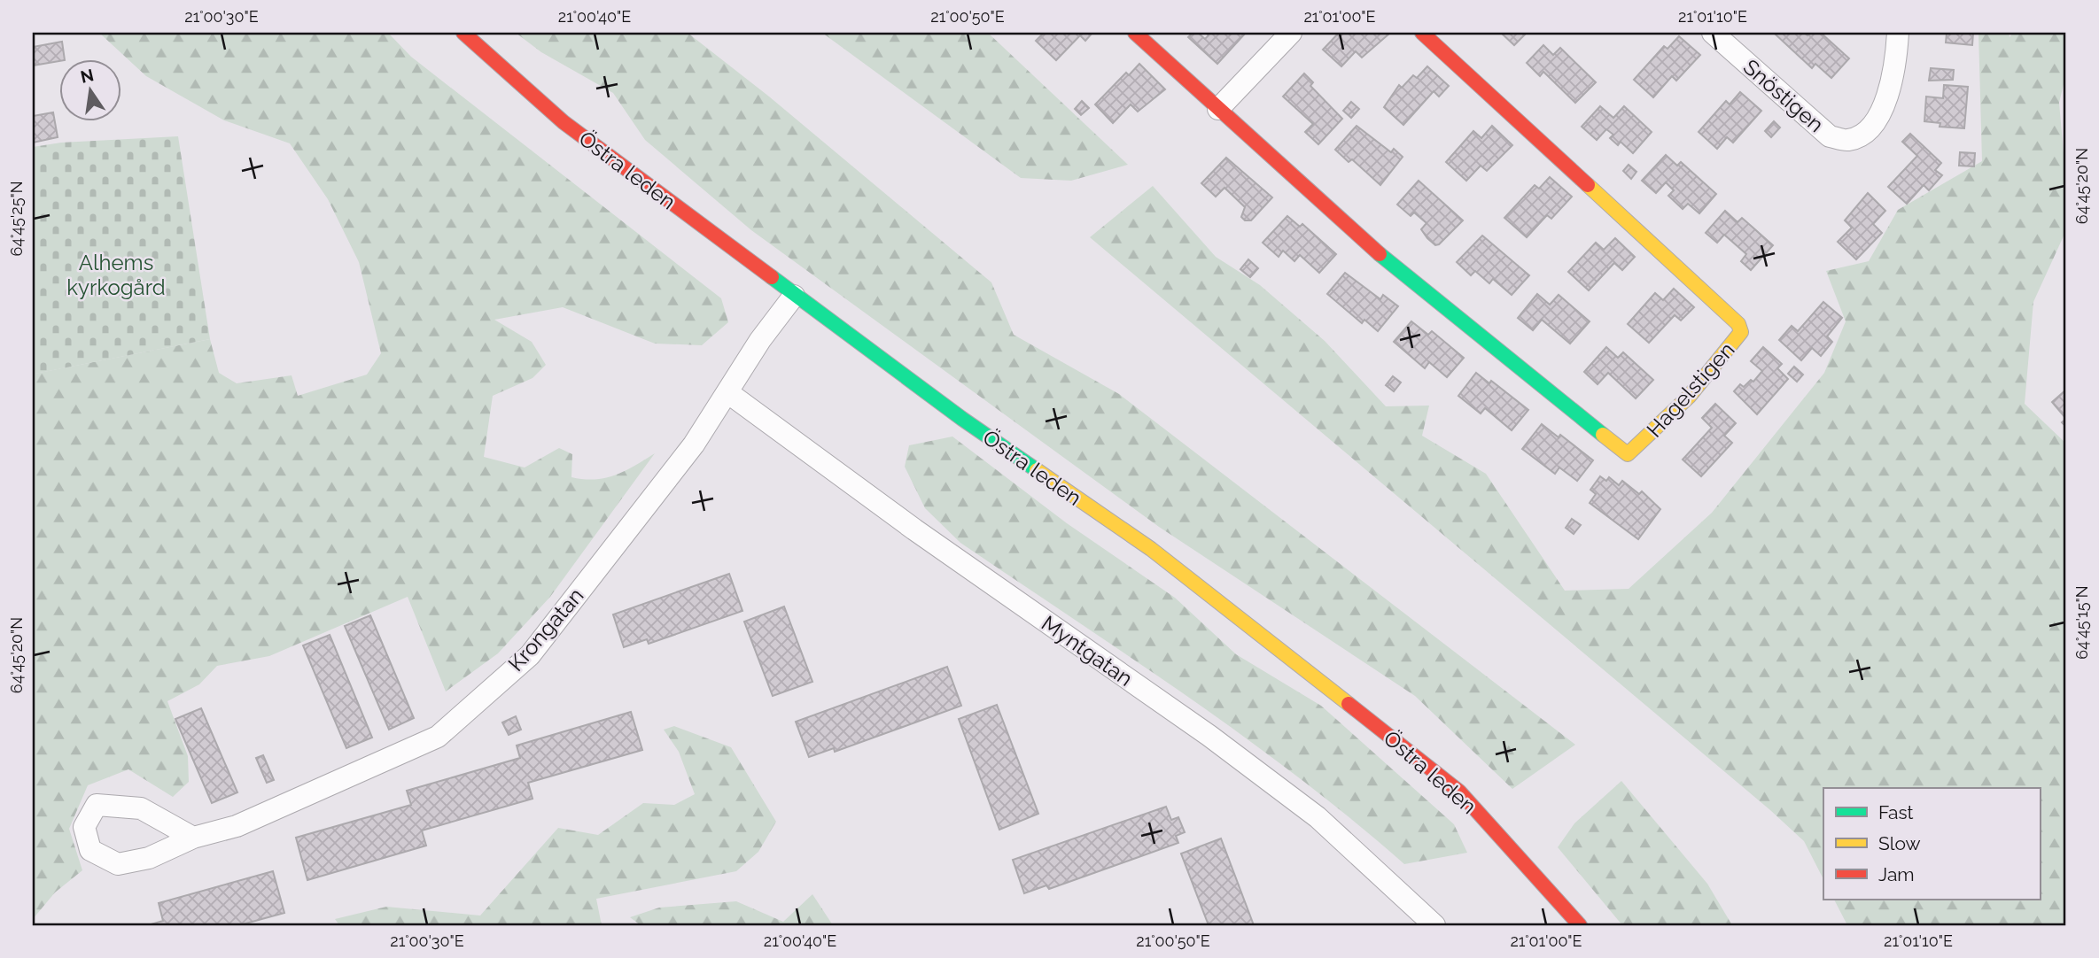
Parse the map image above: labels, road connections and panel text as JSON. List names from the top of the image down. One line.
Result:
{"streets":{"street":["Snöstigen","Östra leden","Hagelstigen","Krongatan","Myntgatan"]},"crossings":[["Östra leden","Krongatan"],["Krongatan","Myntgatan"]],"parks":["Alhems kyrkogård"],"legend":["Fast","Slow","Jam"],"north":"top","coordinates":["21°00'30\"E","21°00'40\"E","21°00'50\"E","21°01'00\"E","21°01'10\"E","64°45'20\"N","64°45'25\"N","64°45'15\"N"]}
